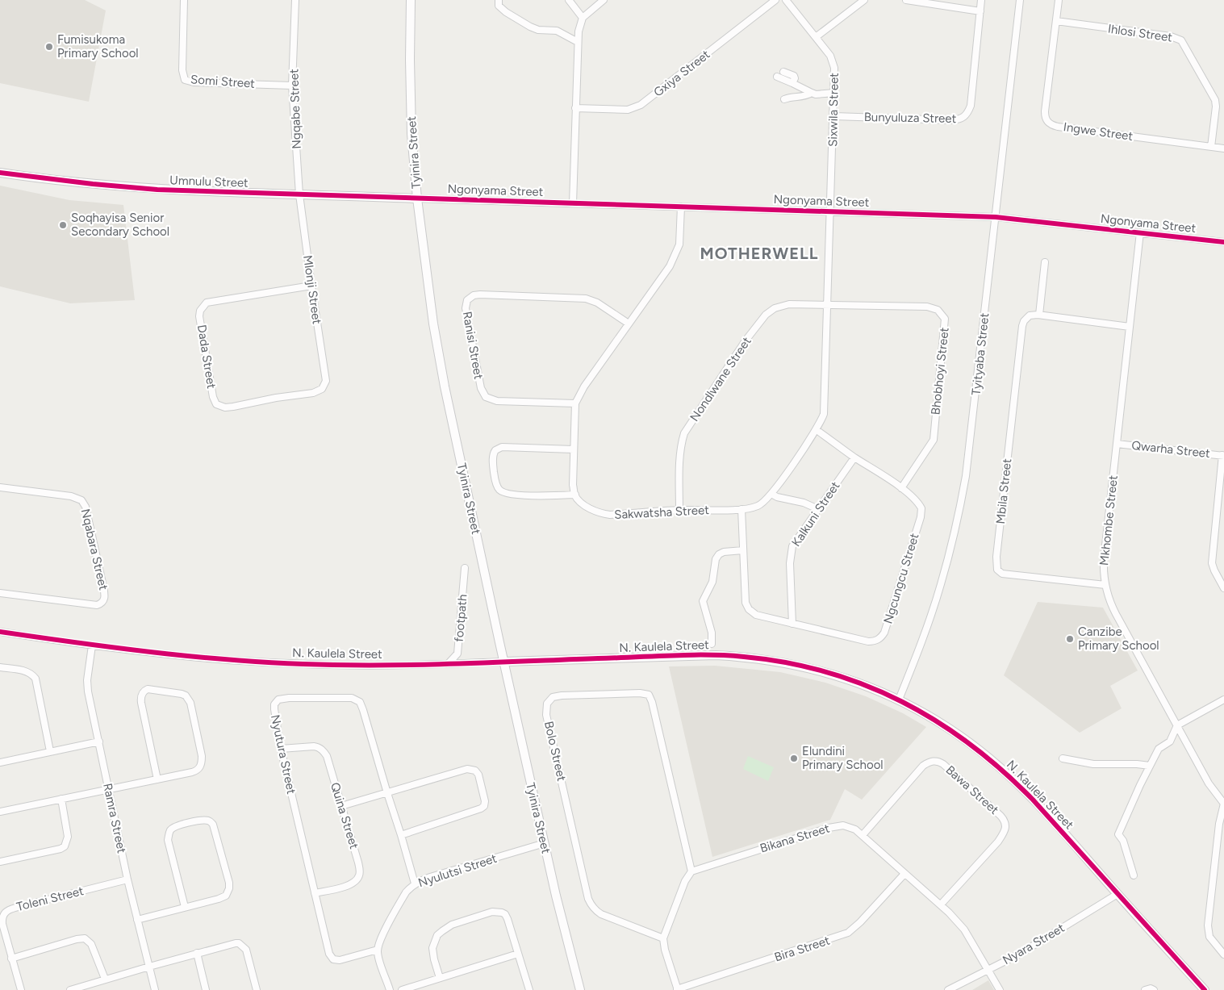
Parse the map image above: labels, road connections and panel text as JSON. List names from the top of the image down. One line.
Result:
{"streets":{"street":["Ihlosi Street","Gxiya Street","Somi Street","Ngqabe Street","Sixwila Street","Bunyuluza Street","Ingwe Street","Tyinira Street","Umnulu Street","Ngonyama Street","Mlonji Street","Ranisi Street","Tyityaba Street","Dada Street","Bhobhoyi Street","Nondlwane Street","Qwarha Street","Mbila Street","Sakwatsha Street","Kalkuni Street","Mkhombe Street","Nqabara Street","Ngcungcu Street","footpath","N. Kaulela Street","Bolo Street","Nyutura Street","Bawa Street","Quina Street","Ramra Street","Bikana Street","Nyulutsi Street","Toleni Street","Nyara Street","Bira Street"]},"crossings":[["Ihlosi Street","Ingwe Street"],["Somi Street","Ngqabe Street"],["Ngqabe Street","Umnulu Street"],["Ngqabe Street","Mlonji Street"],["Sixwila Street","Bunyuluza Street"],["Sixwila Street","Ngonyama Street"],["Sixwila Street","Sakwatsha Street"],["Tyinira Street","Umnulu Street"],["Tyinira Street","Ngonyama Street"],["Tyinira Street","N. Kaulela Street"],["Tyinira Street","Nyulutsi Street"],["Umnulu Street","Ngonyama Street"],["Umnulu Street","Mlonji Street"],["Ngonyama Street","Tyityaba Street"],["Ngonyama Street","Sakwatsha Street"],["Ngonyama Street","Mkhombe Street"],["Mlonji Street","Dada Street"],["Tyityaba Street","N. Kaulela Street"],["Bhobhoyi Street","Nondlwane Street"],["Bhobhoyi Street","Sakwatsha Street"],["Bhobhoyi Street","Ngcungcu Street"],["Nondlwane Street","Sakwatsha Street"],["Qwarha Street","Mkhombe Street"],["Mbila Street","Mkhombe Street"],["Sakwatsha Street","Ngcungcu Street"],["Kalkuni Street","Ngcungcu Street"],["footpath","N. Kaulela Street"],["N. Kaulela Street","Ramra Street"],["N. Kaulela Street","Nyara Street"],["Bolo Street","Bikana Street"],["Nyutura Street","Quina Street"],["Nyutura Street","Nyulutsi Street"],["Bawa Street","Bikana Street"],["Ramra Street","Toleni Street"],["Bikana Street","Nyara Street"],["Bikana Street","Bira Street"]],"districts":["MOTHERWELL"],"places":["Fumisukoma Primary School","Soqhayisa Senior Secondary School","Canzibe Primary School","Elundini Primary School"]}
